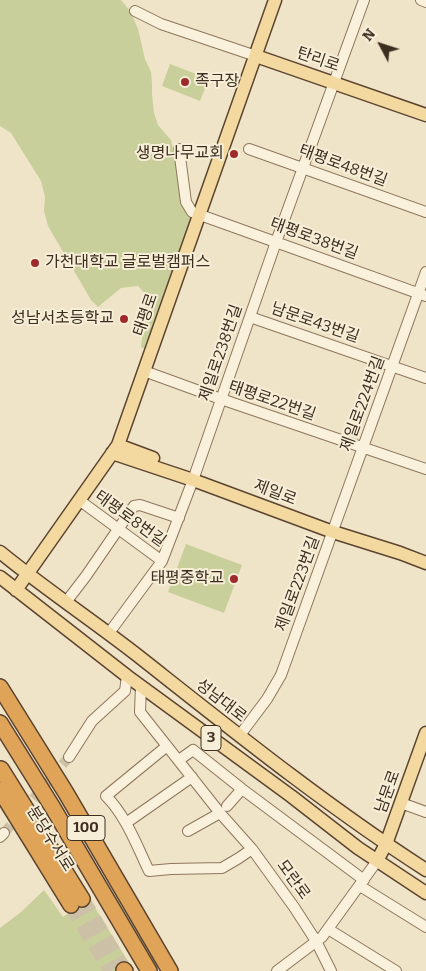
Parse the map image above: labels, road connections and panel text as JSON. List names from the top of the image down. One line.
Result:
{"streets":{"highway":["100","분당수서로"],"main road":["탄리로","태평로","제일로","성남대로","3","남문로"],"street":["태평로48번길","태평로38번길","남문로43번길","제일로238번길","태평로22번길","제일로224번길","태평로8번길","제일로223번길","모란로"]},"crossings":[["탄리로","태평로"],["탄리로","제일로238번길"],["태평로48번길","제일로238번길"],["태평로38번길","태평로"],["태평로38번길","제일로238번길"],["태평로38번길","제일로224번길"],["태평로","태평로22번길"],["태평로","제일로"],["태평로","태평로8번길"],["태평로","성남대로"],["태평로","3"],["남문로43번길","제일로238번길"],["남문로43번길","제일로224번길"],["제일로238번길","태평로22번길"],["제일로238번길","제일로"],["제일로238번길","태평로8번길"],["제일로238번길","성남대로"],["태평로22번길","제일로224번길"],["제일로224번길","제일로"],["제일로224번길","제일로223번길"],["제일로","제일로223번길"],["제일로223번길","성남대로"],["성남대로","남문로"],["3","남문로"],["3","모란로"]],"places":["족구장","생명나무교회","가천대학교 글로벌캠퍼스","성남서초등학교","태평중학교"],"north":"top left"}
